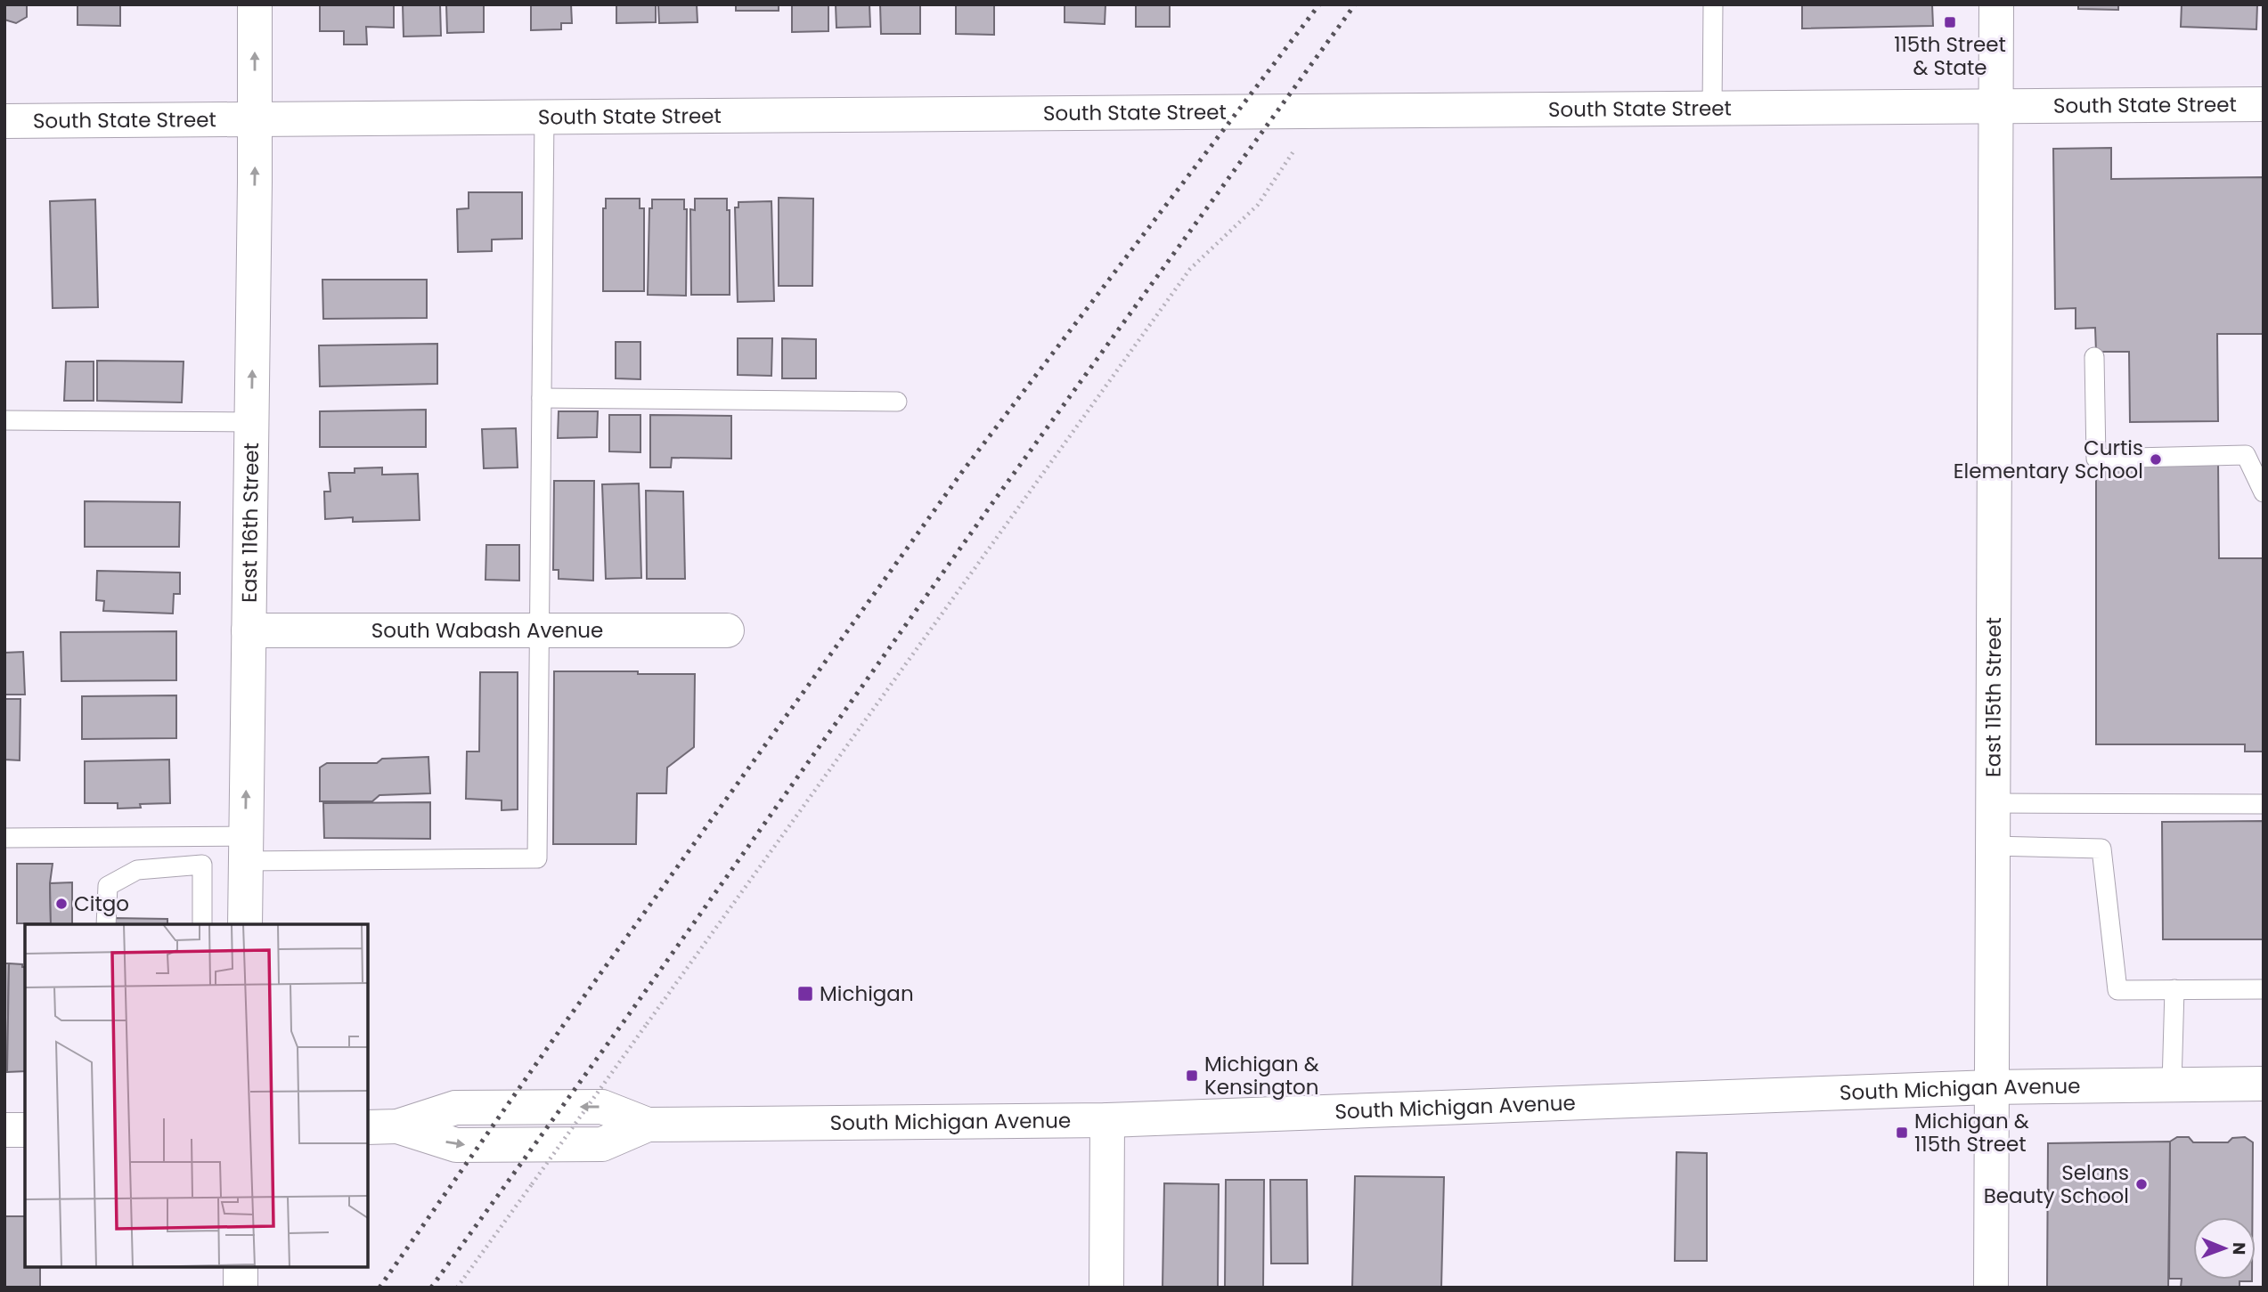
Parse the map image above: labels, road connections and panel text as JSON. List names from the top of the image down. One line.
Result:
{"streets":{"street":["South State Street","East 116th Street","South Wabash Avenue","East 115th Street","South Michigan Avenue"]},"crossings":[["South State Street","East 116th Street"],["South State Street","East 115th Street"],["East 116th Street","South Wabash Avenue"],["East 115th Street","South Michigan Avenue"]],"one_way":["East 116th Street"],"places":{"transit":["115th Street & State","Michigan","Michigan & Kensington","Michigan & 115th Street"],"other":["Curtis Elementary School","Citgo","Selans Beauty School"]},"north":"right"}
